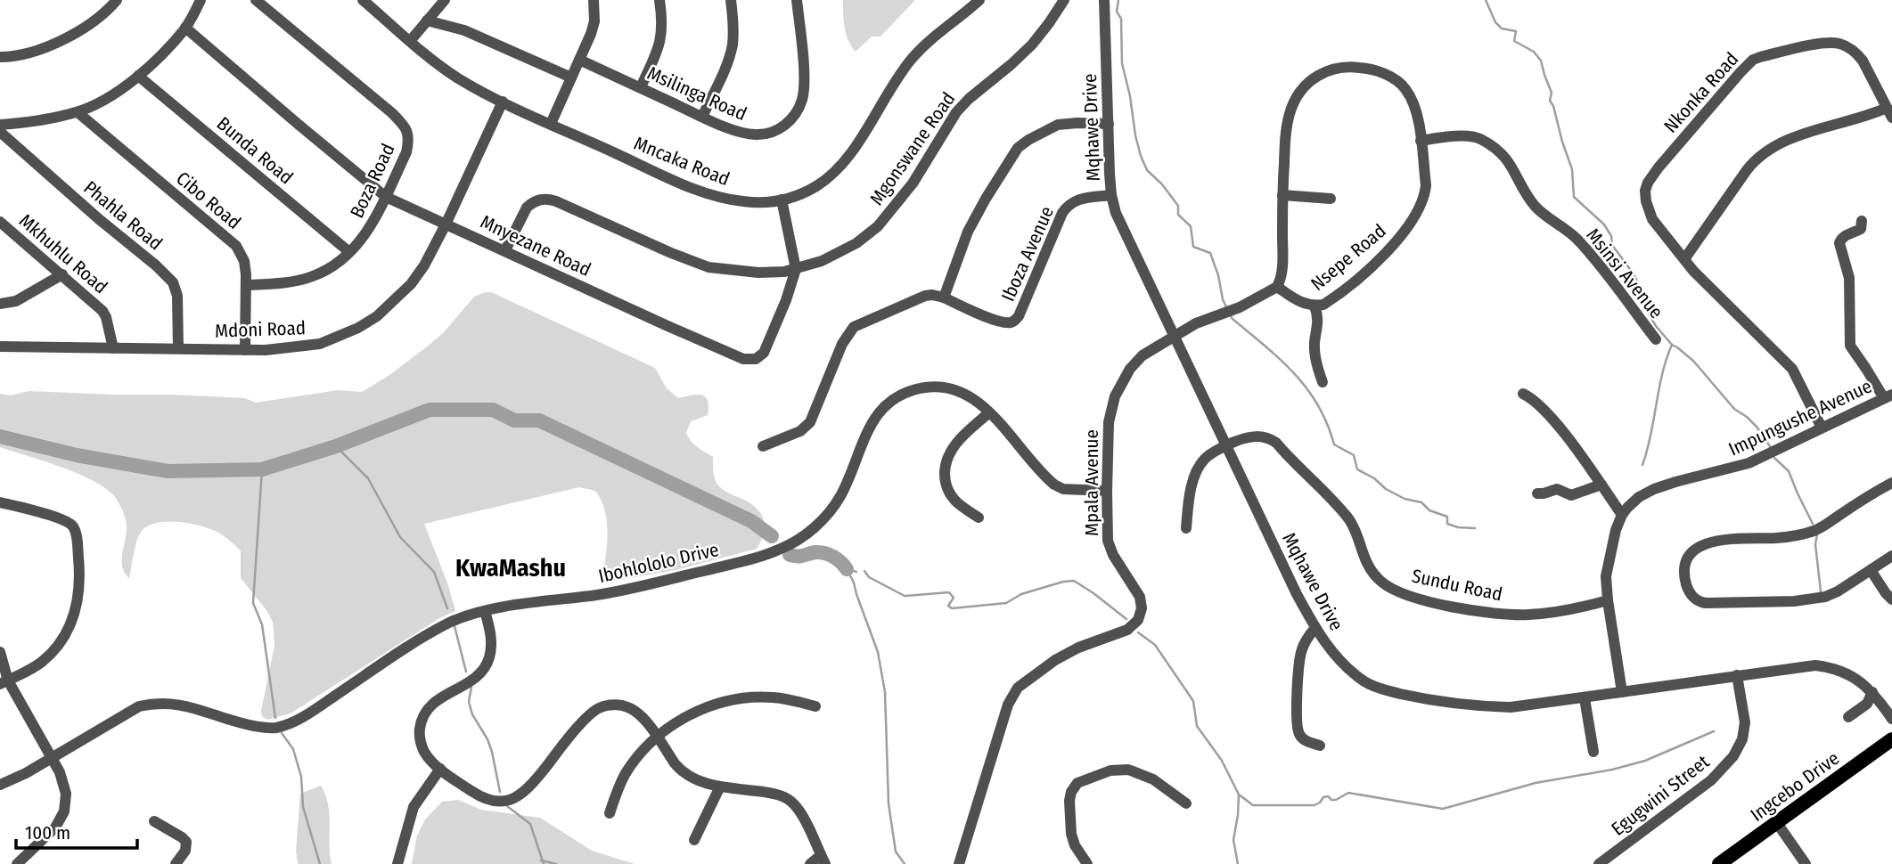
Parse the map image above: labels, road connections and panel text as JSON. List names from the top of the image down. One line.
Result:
{"streets":{"main road":["Ingcebo Drive"],"street":["Nkonka Road","Msilinga Road","Mqhawe Drive","Mgonswane Road","Bunda Road","Mncaka Road","Boza Road","Cibo Road","Phahla Road","Mnyezane Road","Mkhuhlu Road","Iboza Avenue","Nsepe Road","Msinsi Avenue","Mdoni Road","Impungushe Avenue","Mpala Avenue","Ibohlololo Drive","Sundu Road","Egugwini Street"]},"crossings":[["Nkonka Road","Impungushe Avenue"],["Mqhawe Drive","Iboza Avenue"],["Mqhawe Drive","Mpala Avenue"],["Mqhawe Drive","Sundu Road"],["Mqhawe Drive","Egugwini Street"],["Mgonswane Road","Mnyezane Road"],["Bunda Road","Boza Road"],["Mncaka Road","Mnyezane Road"],["Mncaka Road","Mdoni Road"],["Boza Road","Cibo Road"],["Boza Road","Mnyezane Road"],["Cibo Road","Mdoni Road"],["Phahla Road","Mdoni Road"],["Mnyezane Road","Mdoni Road"],["Mkhuhlu Road","Mdoni Road"],["Nsepe Road","Msinsi Avenue"],["Mpala Avenue","Ibohlololo Drive"]],"districts":["KwaMashu"],"scale_bar":"100 m"}
